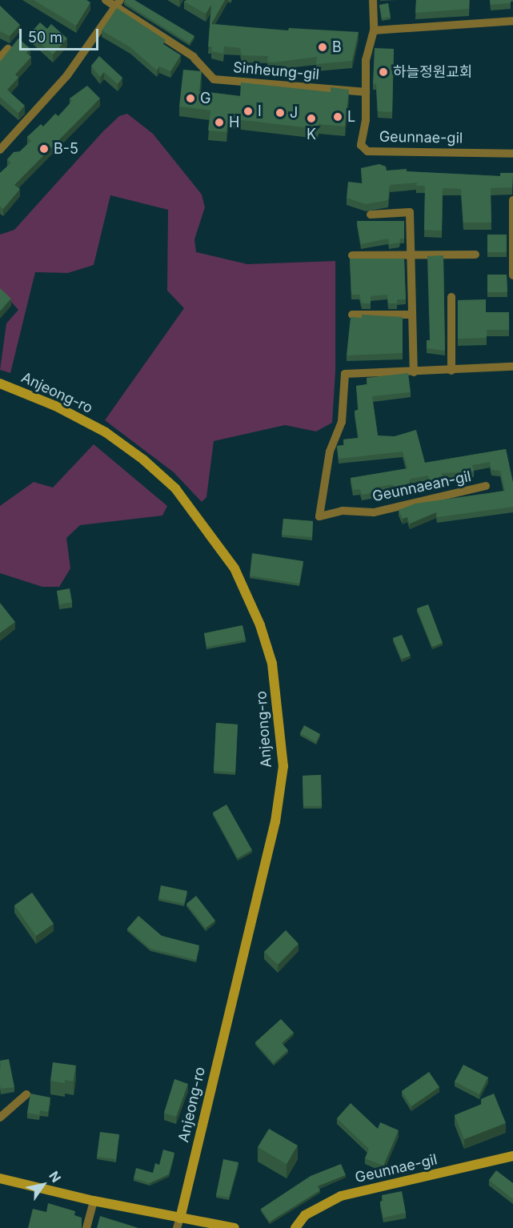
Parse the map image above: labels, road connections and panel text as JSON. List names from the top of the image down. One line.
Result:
{"streets":{"street":["Sinheung-gil","Geunnae-gil","Anjeong-ro","Geunnaean-gil"]},"crossings":[["Sinheung-gil","Geunnae-gil"]],"places":["B","하늘정원교회","G","I","J","L","K","H","B-5"],"scale_bar":"50 m","north":"top right"}
